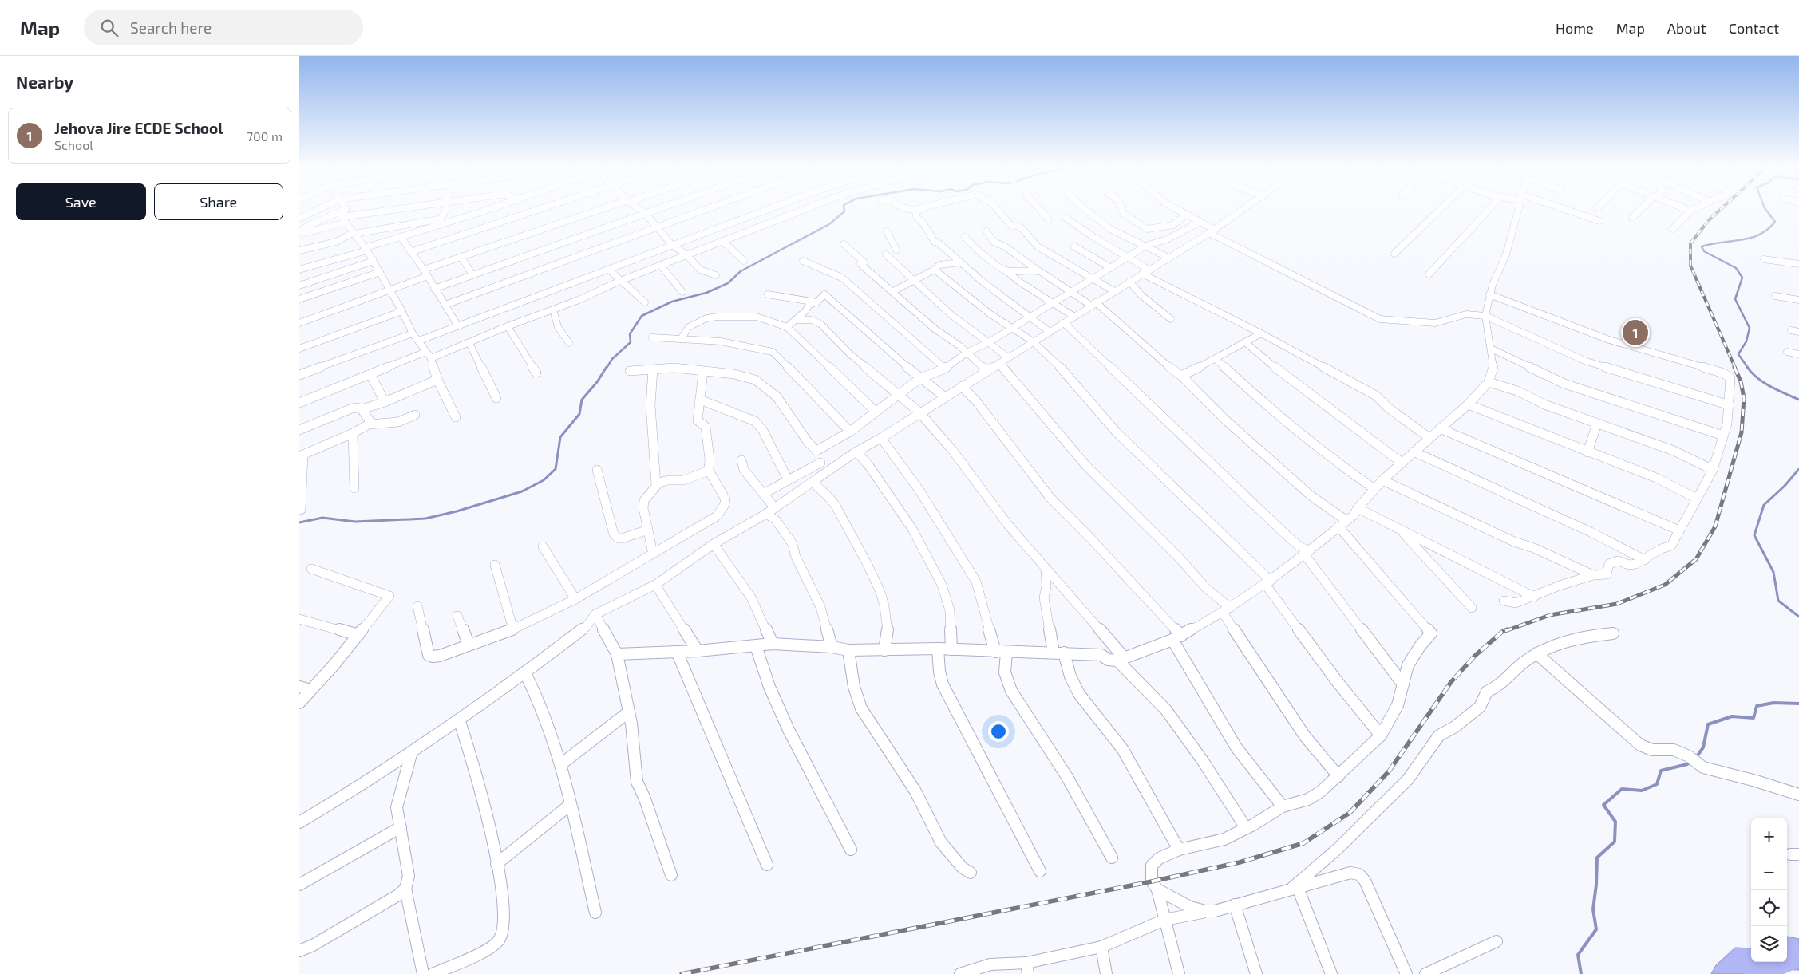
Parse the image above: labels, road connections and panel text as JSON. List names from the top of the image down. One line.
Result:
{"page":{"header":"Map","search":"Search here","nav":["Home","Map","About","Contact"],"heading":"Nearby","list":[{"mark":"1","name":"Jehova Jire ECDE School","note":"School","value":"700 m"}],"buttons":["Save","Share"],"pins":"1","map_buttons":["+","−"]}}
